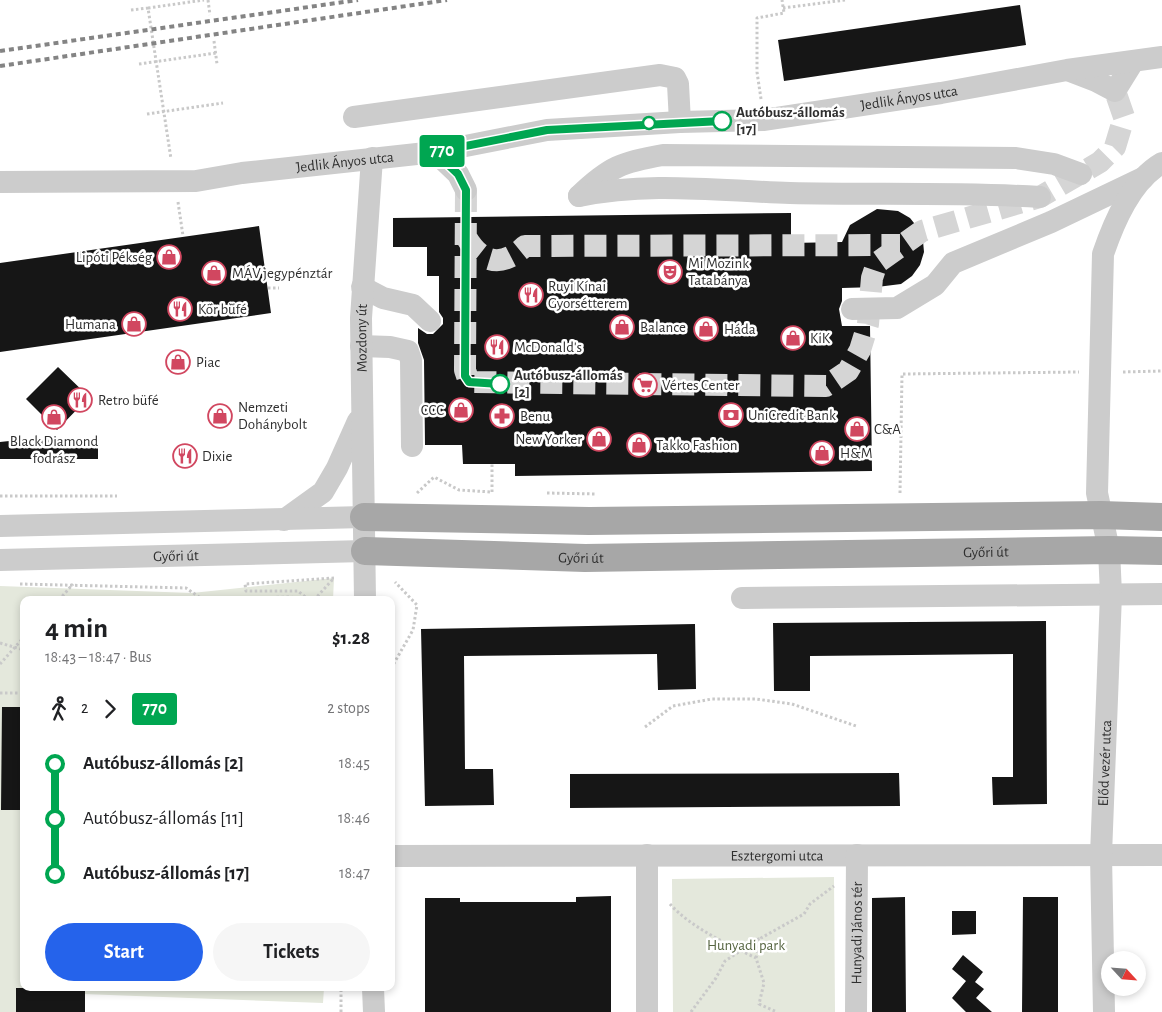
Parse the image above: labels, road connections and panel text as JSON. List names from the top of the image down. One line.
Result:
{"streets":{"main road":["Győri út"],"street":["Jedlik Ányos utca","Mozdony út","Előd vezér utca","Esztergomi utca","Hunyadi János tér"]},"crossings":[["Jedlik Ányos utca","Mozdony út"],["Mozdony út","Győri út"],["Győri út","Előd vezér utca"],["Előd vezér utca","Esztergomi utca"],["Esztergomi utca","Hunyadi János tér"]],"parks":["Hunyadi park"],"places":{"other":["Autóbusz-állomás [17]","Autóbusz-állomás [2]"],"shop":["Lipóti Pékség","MÁV jegypénztár","Humana","Balance","Háda","KiK","Piac","CCC","Nemzeti Dohánybolt","Black Diamond fodrász","C&A","New Yorker","Takko Fashion","H&M"],"theatre":["Mi Mozink Tatabánya"],"restaurant":["Ruyi Kínai Gyorsétterem","Kör büfé","McDonald's","Retro büfé","Dixie"],"supermarket":["Vértes Center"],"bank":["UniCredit Bank"],"pharmacy":["Benu"]},"lines":["bus line 770"],"north":"bottom right","page":{"on_map":"770","heading":["4 min","18:43 – 18:47 · Bus","$1.28"],"legs":["2","770","2 stops"],"list":[{"name":"Autóbusz-állomás [2]","value":"18:45"},{"name":"Autóbusz-állomás [11]","value":"18:46"},{"name":"Autóbusz-állomás [17]","value":"18:47"}],"buttons":["Start","Tickets"]}}
